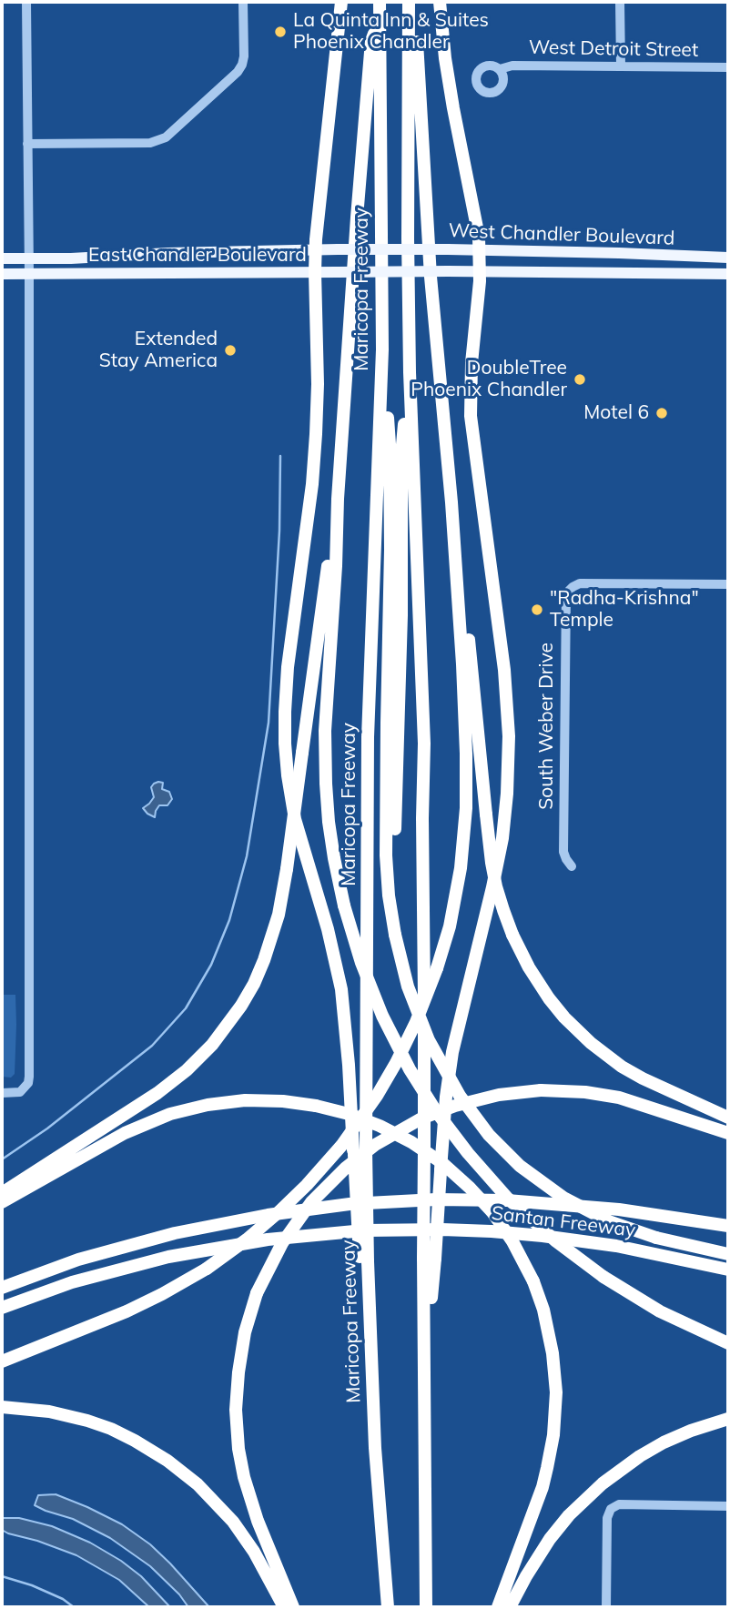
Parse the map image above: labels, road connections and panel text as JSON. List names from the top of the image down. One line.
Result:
{"streets":{"highway":["Maricopa Freeway","Santan Freeway"],"main road":["West Chandler Boulevard","East Chandler Boulevard"],"street":["West Detroit Street","South Weber Drive"]},"crossings":[["West Chandler Boulevard","East Chandler Boulevard"]],"places":["La Quinta Inn & Suites Phoenix Chandler","Extended Stay America","DoubleTree Phoenix Chandler","Motel 6","\"Radha-Krishna\" Temple"]}
